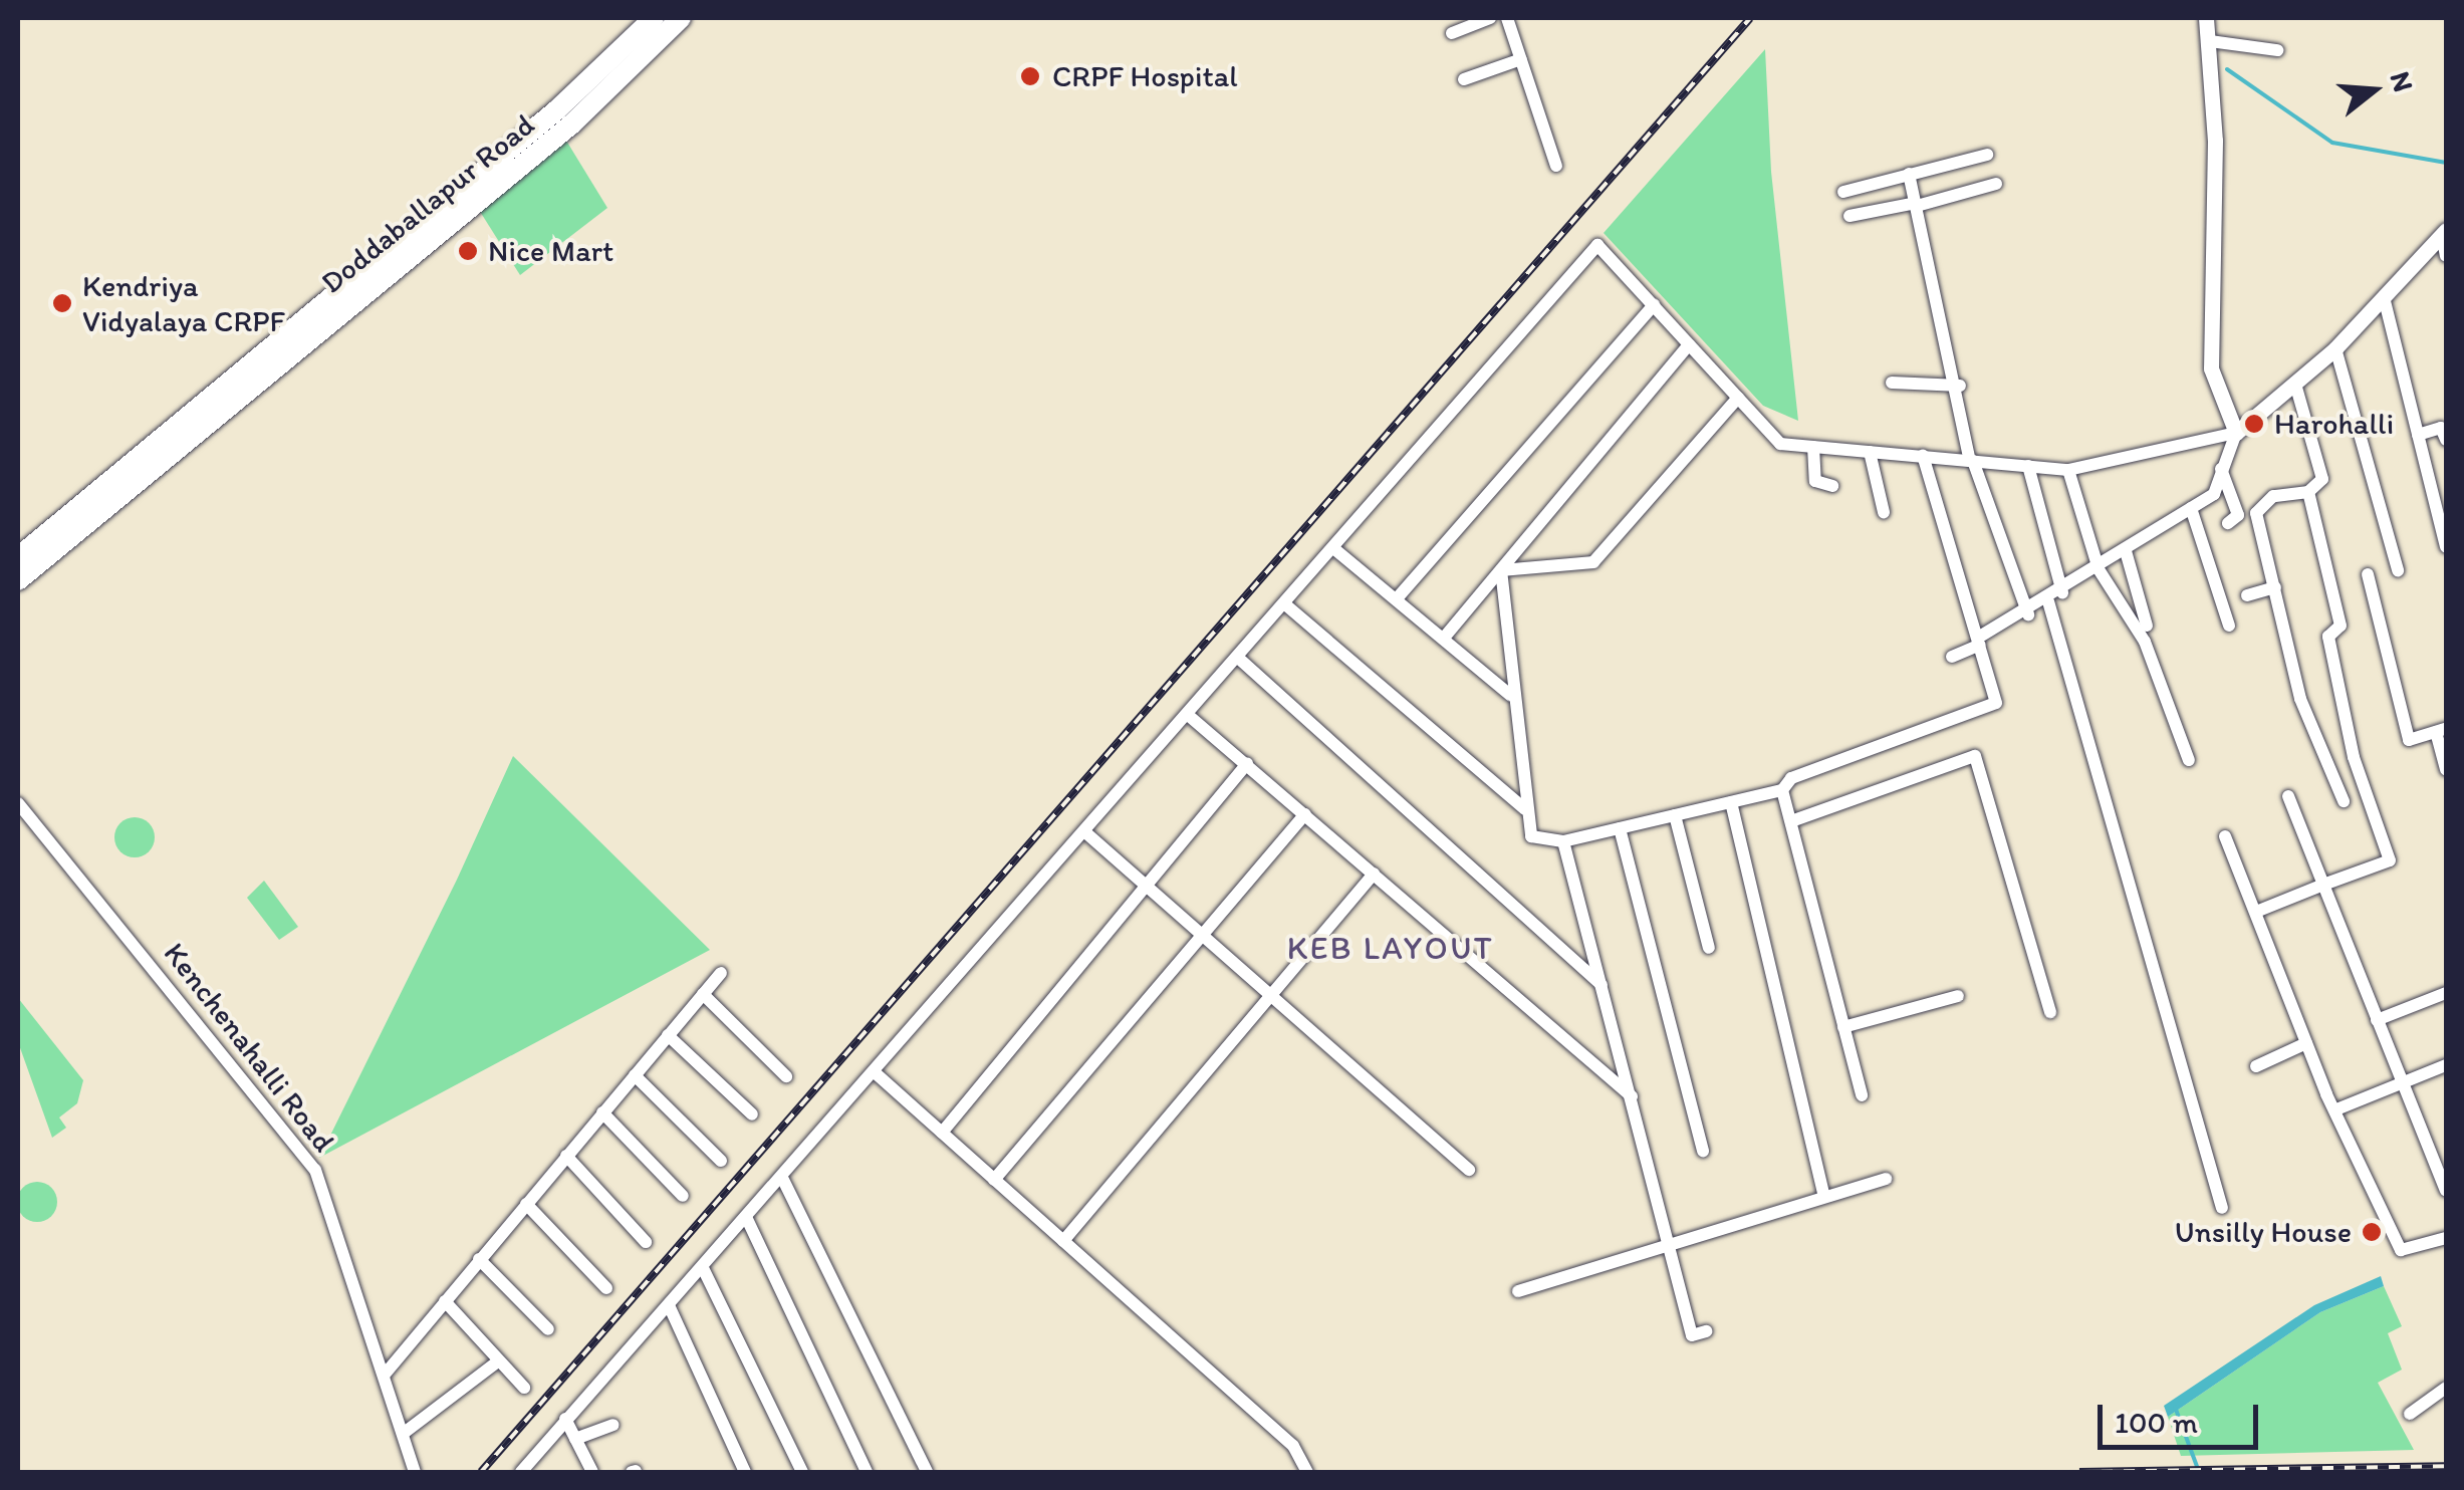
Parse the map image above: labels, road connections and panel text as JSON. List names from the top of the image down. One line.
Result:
{"streets":{"main road":["Doddaballapur Road"],"street":["Kenchenahalli Road"]},"districts":["KEB LAYOUT"],"places":["CRPF Hospital","Nice Mart","Kendriya Vidyalaya CRPF","Harohalli","Unsilly House"],"scale_bar":"100 m","north":"right"}
